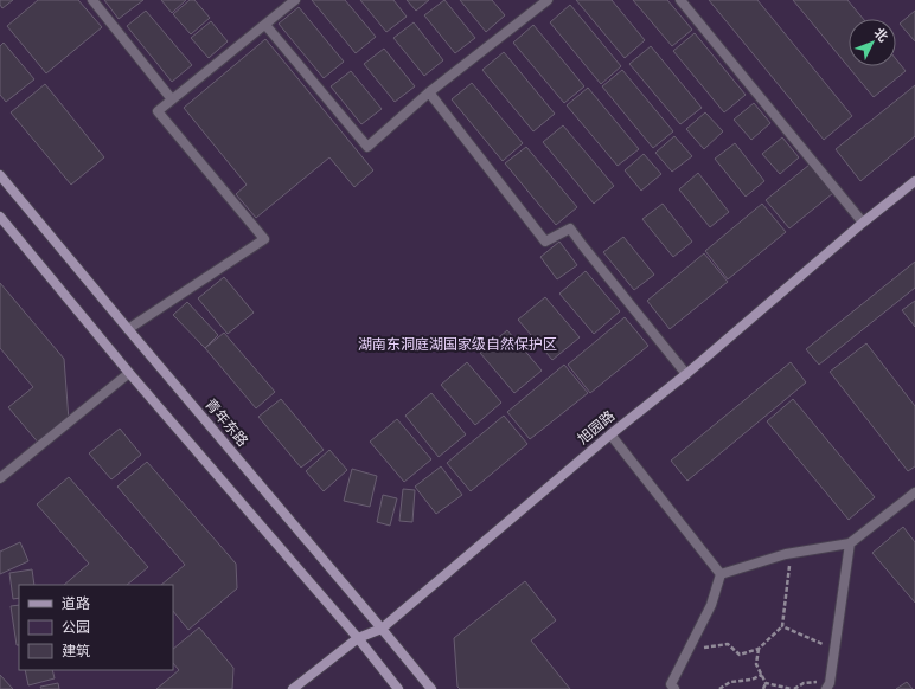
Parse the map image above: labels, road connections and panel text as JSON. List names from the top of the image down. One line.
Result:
{"streets":{"main road":["青年东路","旭园路"]},"crossings":[["青年东路","旭园路"]],"parks":["湖南东洞庭湖国家级自然保护区"],"legend":["道路","公园","建筑"],"north":"top right"}
